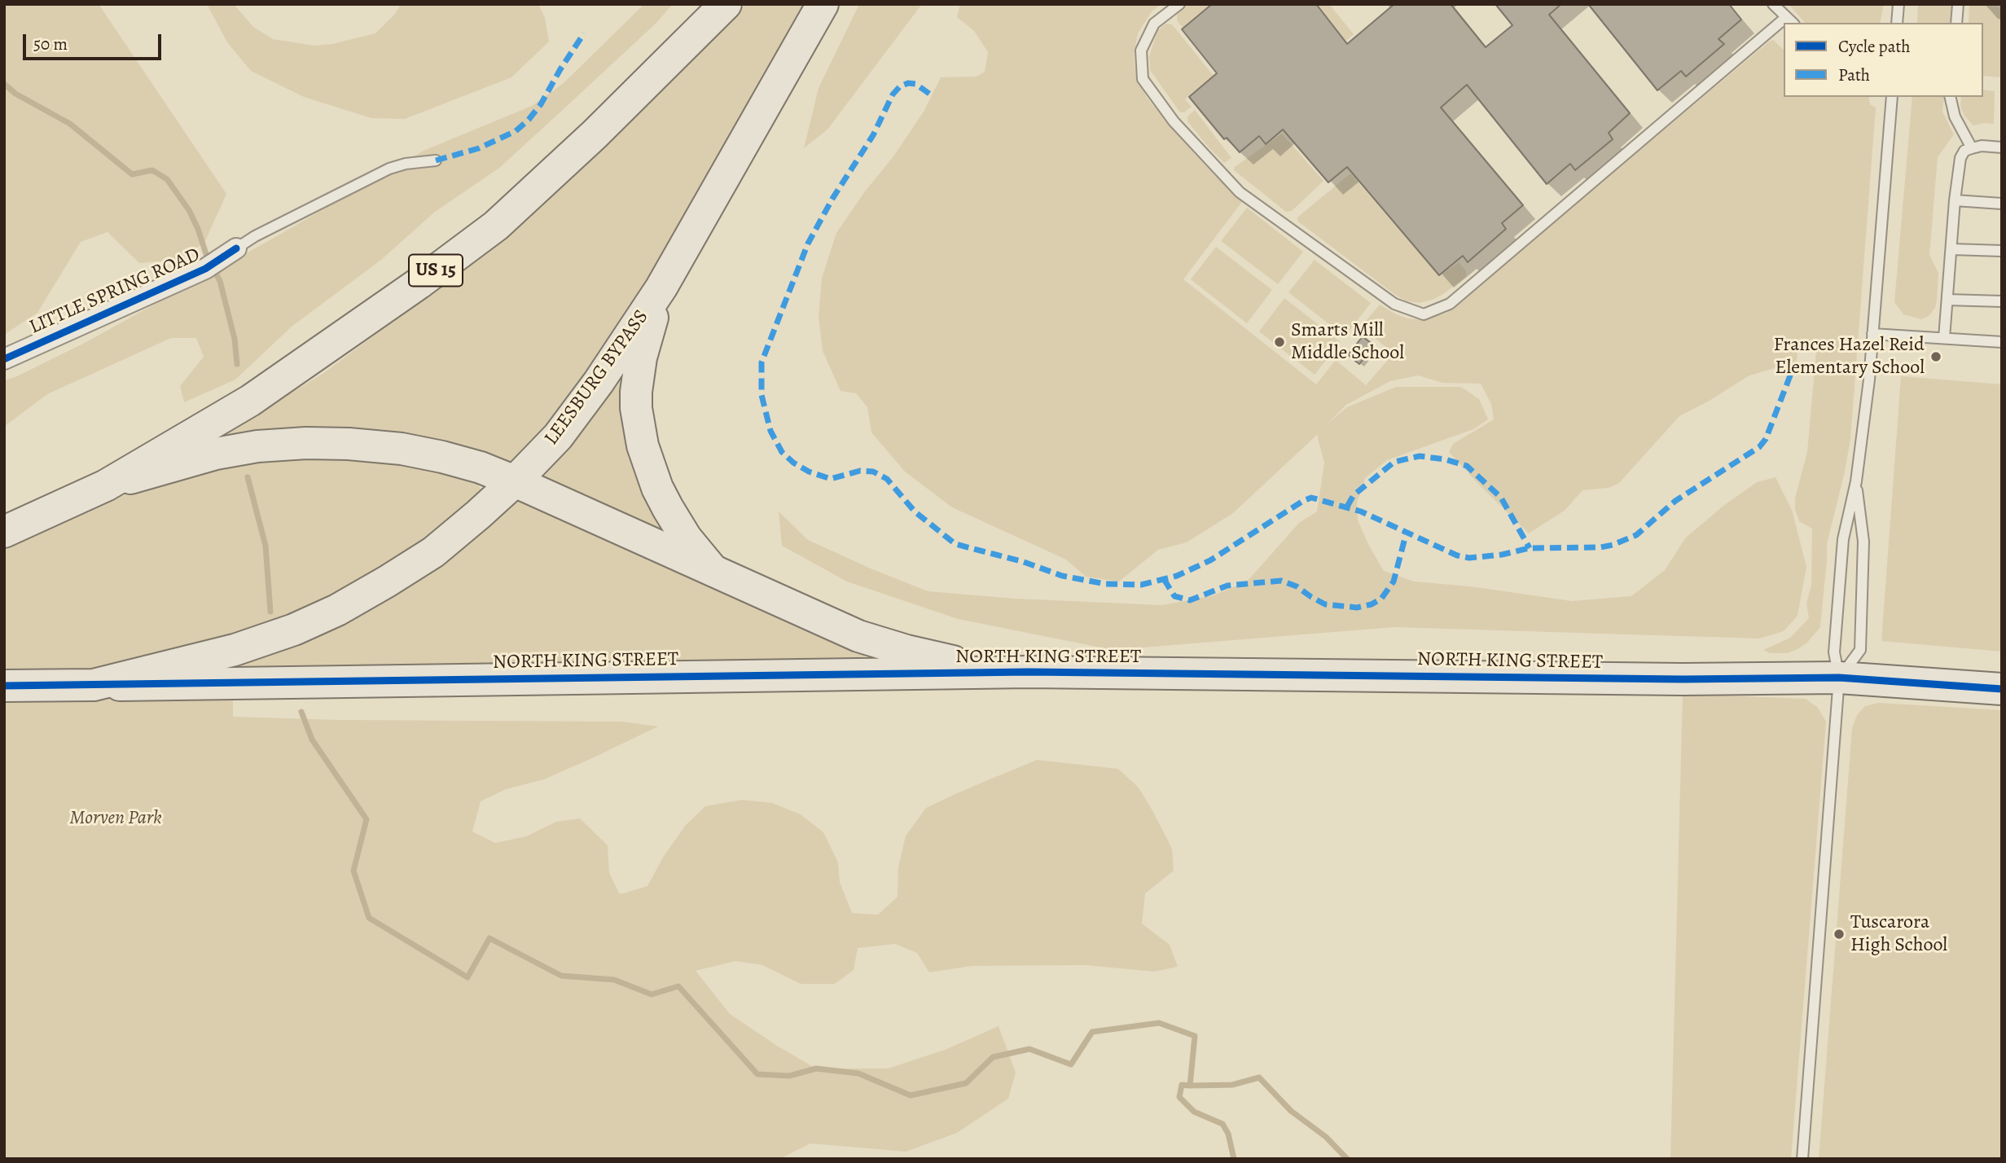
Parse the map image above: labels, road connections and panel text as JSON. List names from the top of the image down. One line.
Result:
{"streets":{"main road":["US 15","LEESBURG BYPASS","NORTH KING STREET"],"street":["LITTLE SPRING ROAD"]},"crossings":[["US 15","NORTH KING STREET"],["LEESBURG BYPASS","NORTH KING STREET"]],"parks":["Morven Park"],"places":["Smarts Mill Middle School","Frances Hazel Reid Elementary School","Tuscarora High School"],"legend":["Cycle path","Path"],"scale_bar":"50 m"}
